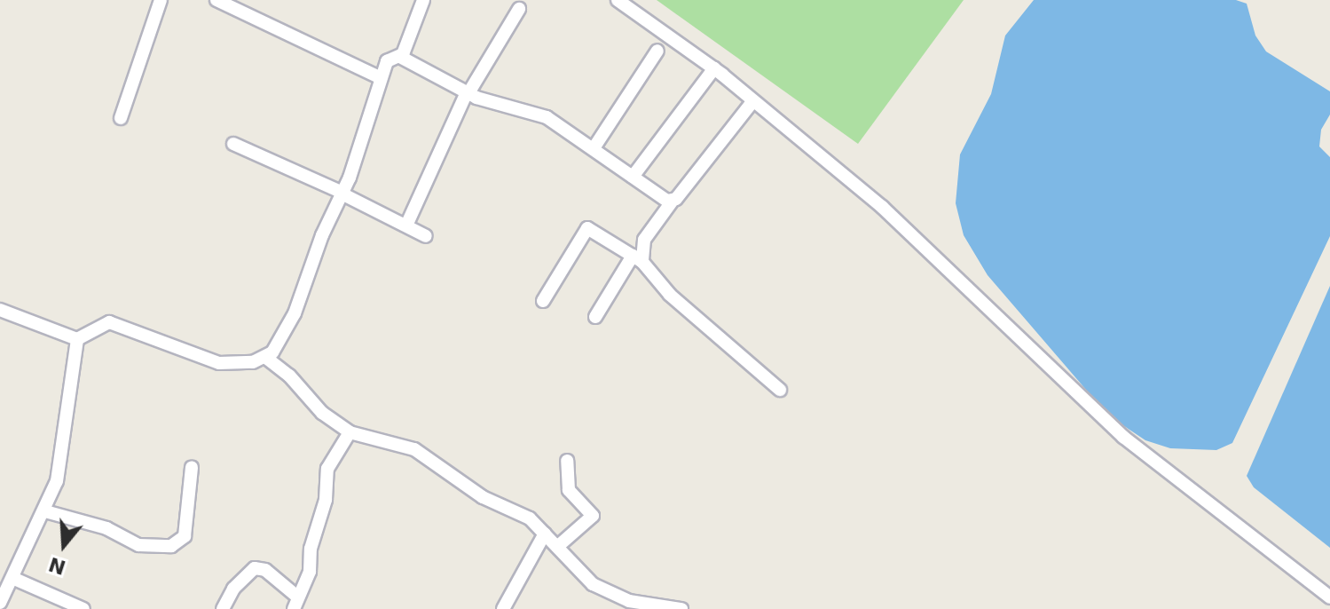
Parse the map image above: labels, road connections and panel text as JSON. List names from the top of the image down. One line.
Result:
{"north":"bottom"}
